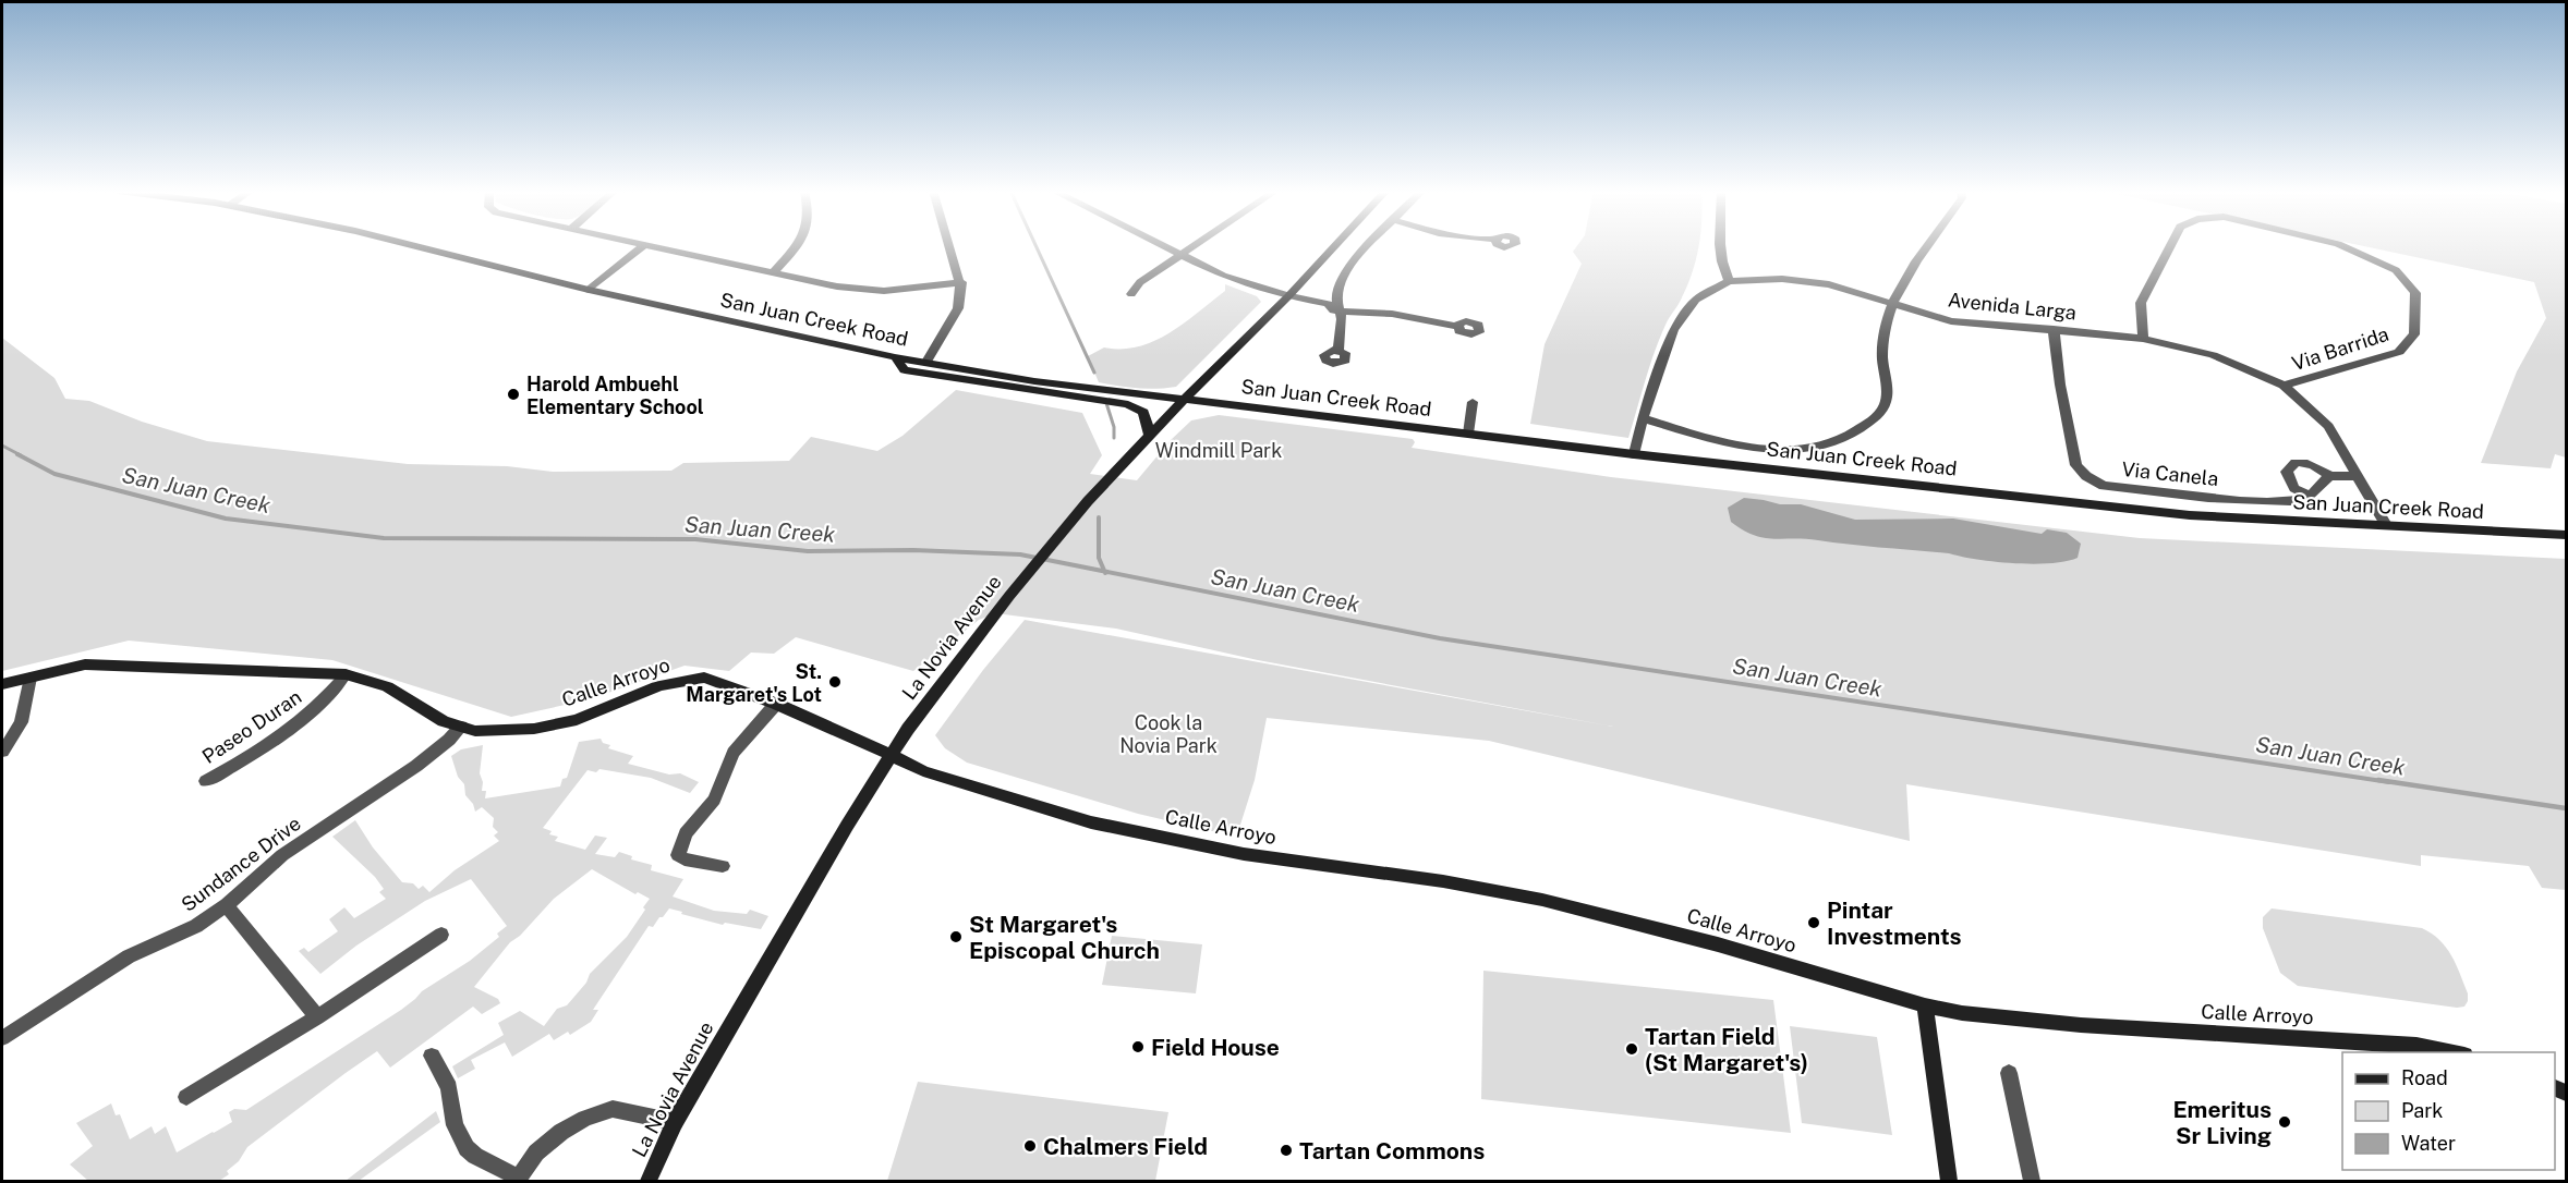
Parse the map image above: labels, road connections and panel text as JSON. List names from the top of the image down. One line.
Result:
{"streets":{"main road":["San Juan Creek Road","La Novia Avenue","Calle Arroyo"],"street":["Avenida Larga","Via Barrida","Via Canela","Paseo Duran","Sundance Drive"]},"crossings":[["Avenida Larga","San Juan Creek Road"],["Avenida Larga","Via Barrida"],["Avenida Larga","Via Canela"],["San Juan Creek Road","La Novia Avenue"],["La Novia Avenue","Calle Arroyo"],["Calle Arroyo","Paseo Duran"],["Calle Arroyo","Sundance Drive"]],"water":["San Juan Creek"],"parks":["Windmill Park","Cook la Novia Park"],"places":["Harold Ambuehl Elementary School","St. Margaret's Lot","Pintar Investments","St Margaret's Episcopal Church","Field House","Tartan Field (St Margaret's)","Emeritus Sr Living","Chalmers Field","Tartan Commons"],"legend":["Road","Park","Water"]}
